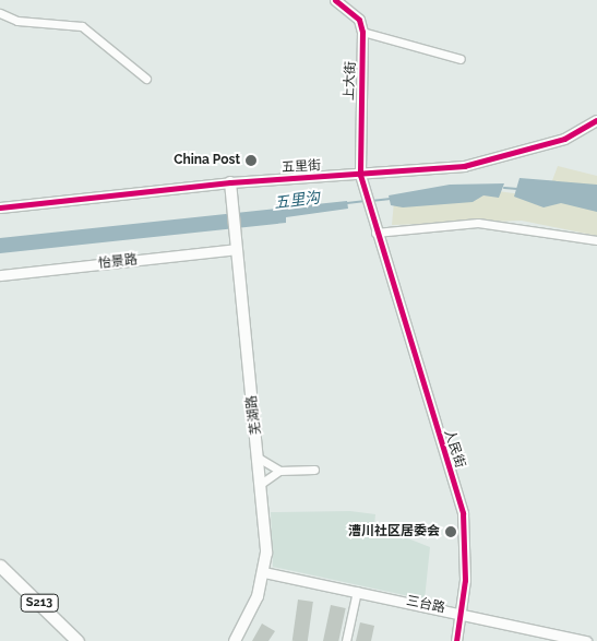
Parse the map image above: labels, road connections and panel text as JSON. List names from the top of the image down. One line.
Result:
{"streets":{"main road":["芜湖路","S213"],"street":["上大街","五里街","怡景路","人民街","三台路"]},"crossings":[["上大街","五里街"],["上大街","人民街"],["五里街","芜湖路"],["五里街","人民街"],["怡景路","芜湖路"],["芜湖路","三台路"],["人民街","三台路"]],"water":["五里沟"],"places":["China Post","漕川社区居委会"]}
